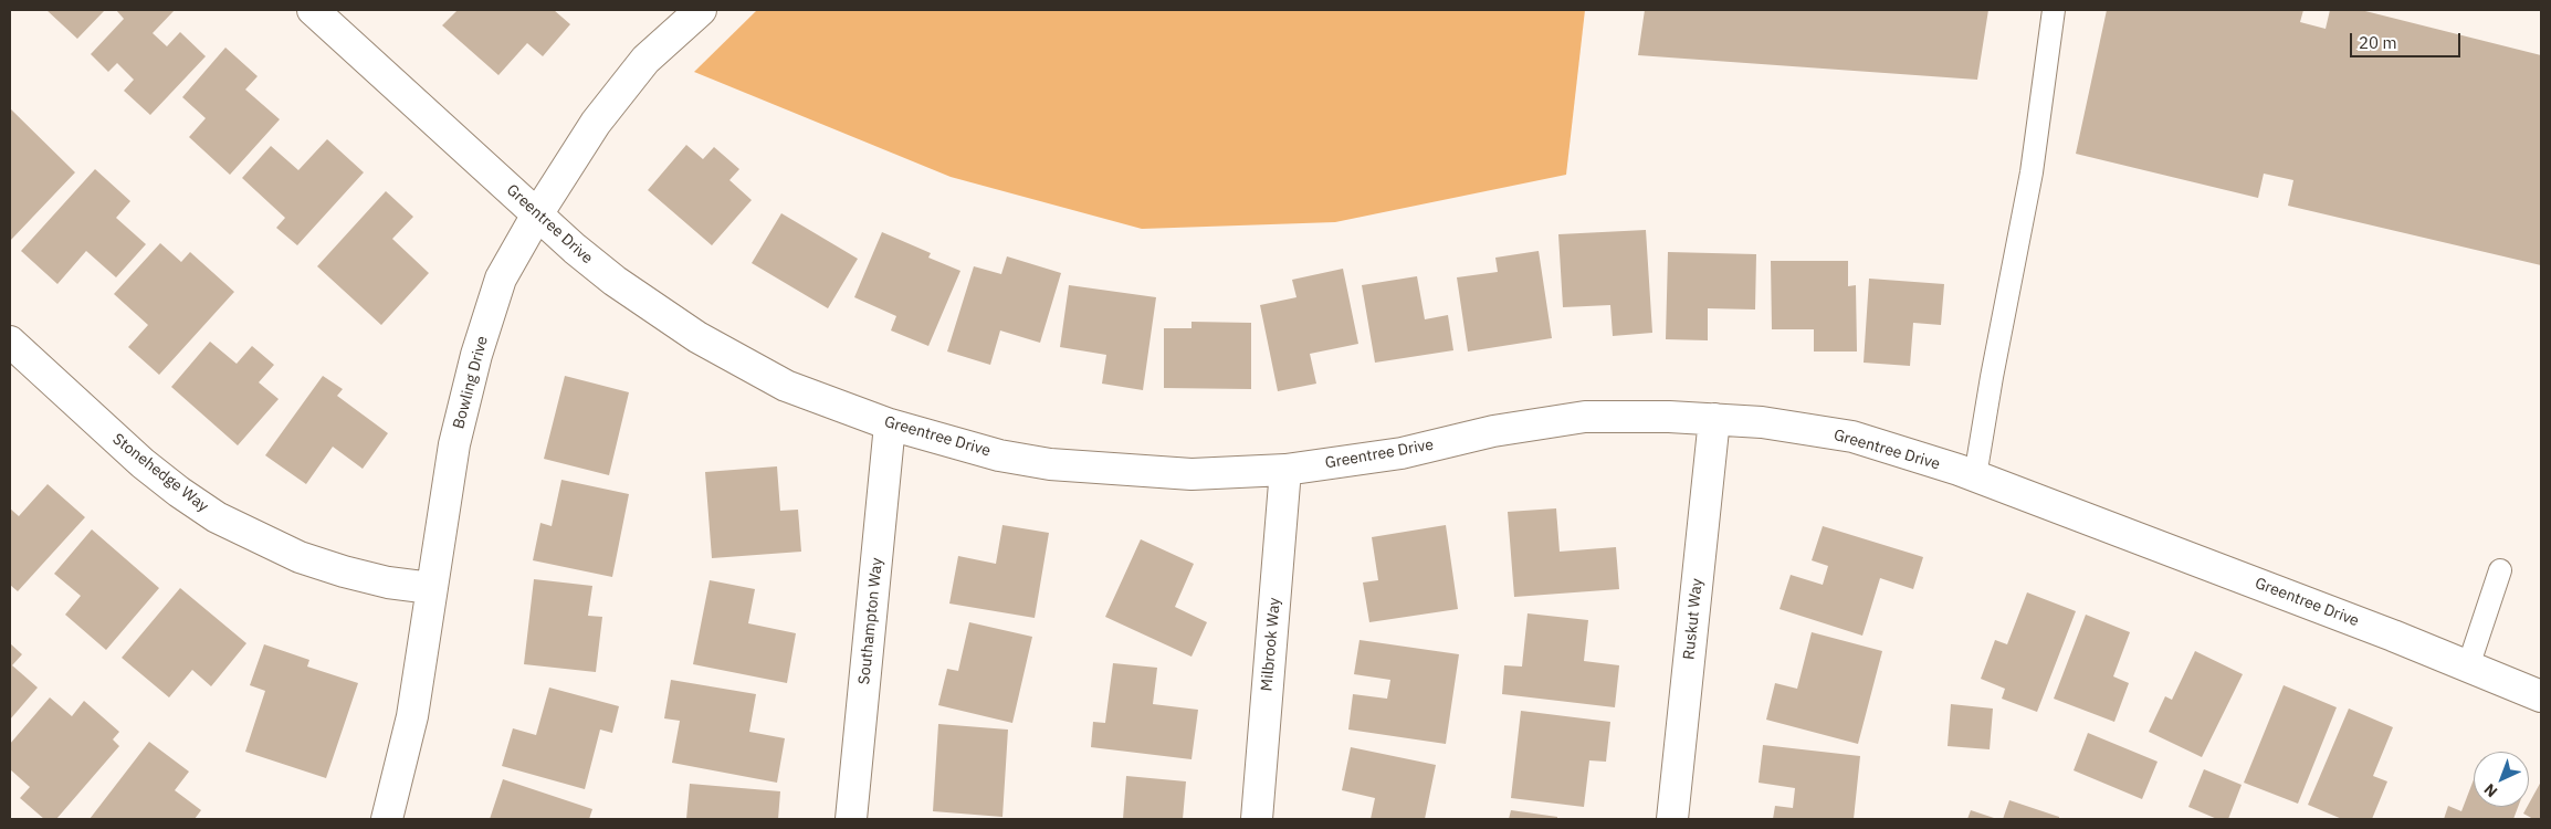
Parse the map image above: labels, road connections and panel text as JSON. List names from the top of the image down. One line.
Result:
{"streets":{"street":["Greentree Drive","Bowling Drive","Stonehedge Way","Ruskut Way","Southampton Way","Milbrook Way"]},"crossings":[["Greentree Drive","Bowling Drive"],["Greentree Drive","Ruskut Way"],["Greentree Drive","Southampton Way"],["Greentree Drive","Milbrook Way"],["Bowling Drive","Stonehedge Way"]],"scale_bar":"20 m","north":"bottom left"}
